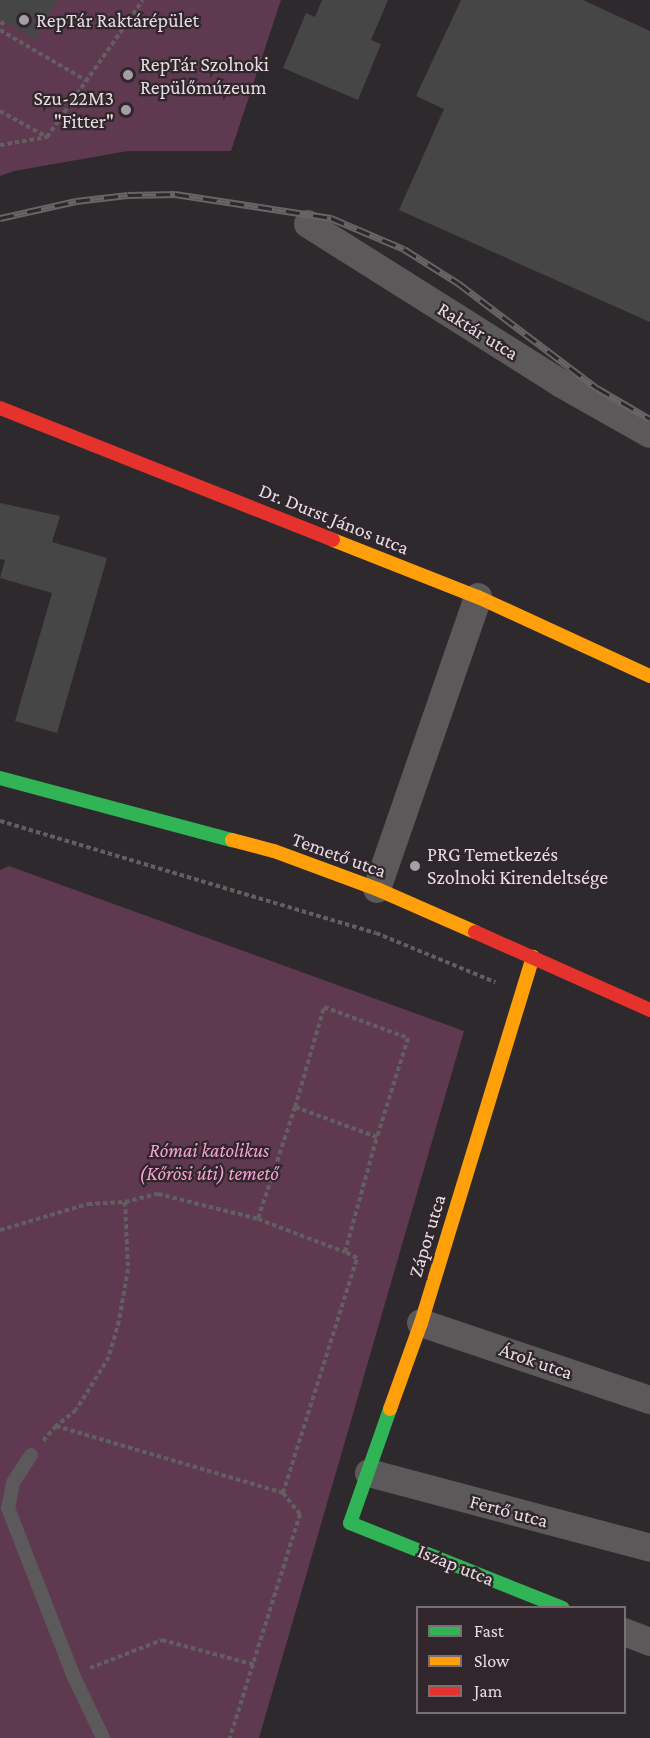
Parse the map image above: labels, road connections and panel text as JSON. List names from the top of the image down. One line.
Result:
{"streets":{"street":["Raktár utca","Dr. Durst János utca","Temető utca","Zápor utca","Árok utca","Fertő utca","Iszap utca"]},"crossings":[["Temető utca","Zápor utca"],["Zápor utca","Árok utca"],["Zápor utca","Fertő utca"],["Zápor utca","Iszap utca"]],"parks":["Római katolikus (Kőrösi úti) temető"],"places":["RepTár Raktárépület","RepTár Szolnoki Repülőmúzeum","Szu-22M3 \"Fitter\"","PRG Temetkezés Szolnoki Kirendeltsége"],"legend":["Fast","Slow","Jam"]}
